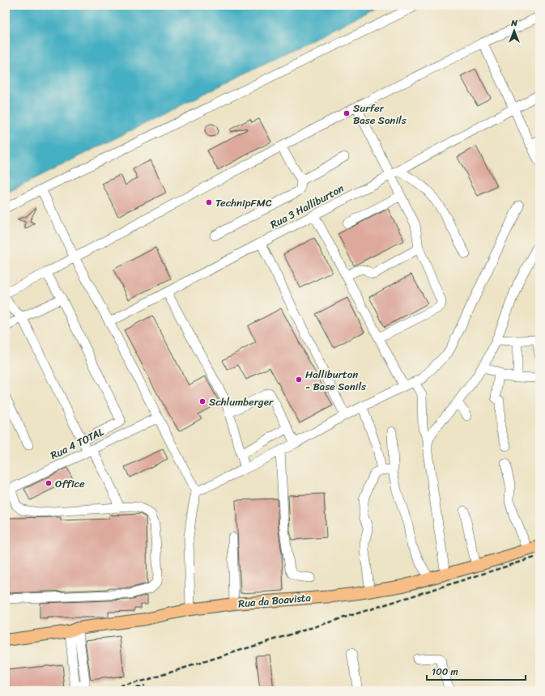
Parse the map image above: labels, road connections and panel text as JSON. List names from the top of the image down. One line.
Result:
{"streets":{"main road":["Rua da Boavista"],"street":["Rua 3 Halliburton","Rua 4 TOTAL"]},"places":["Surfer Base Sonils","TechnipFMC","Halliburton - Base Sonils","Schlumberger","Office"],"scale_bar":"100 m","north":"top"}
